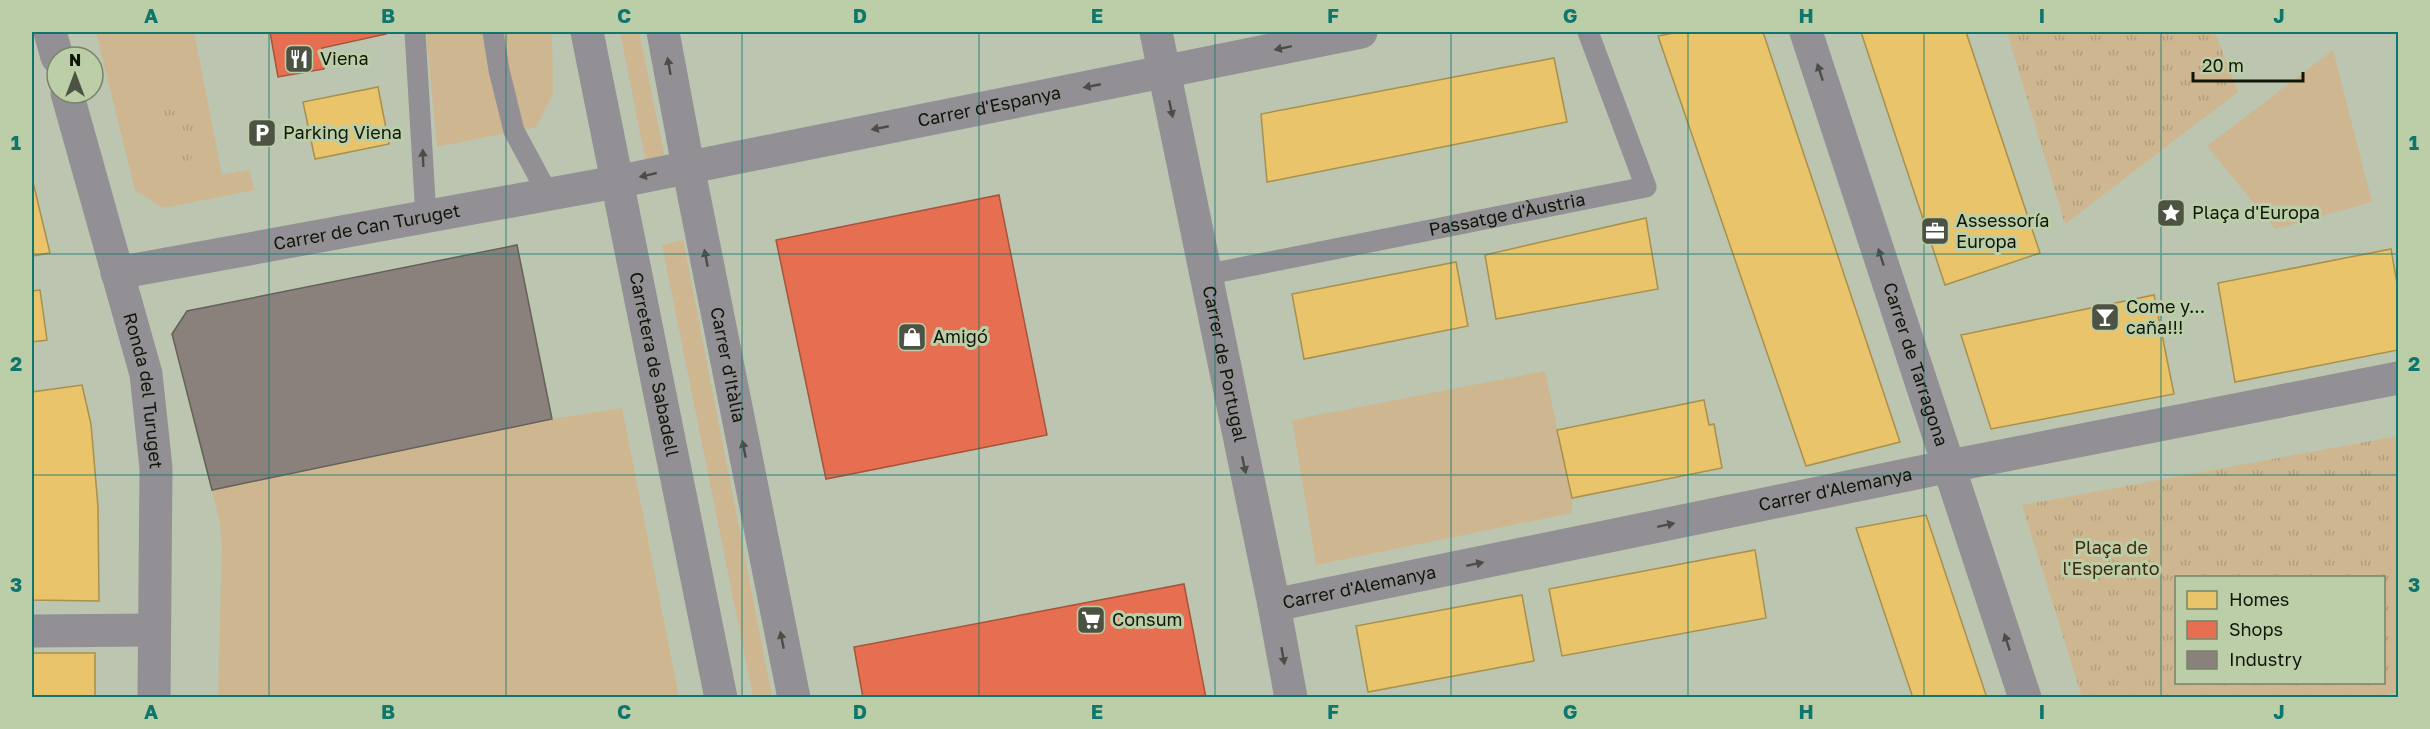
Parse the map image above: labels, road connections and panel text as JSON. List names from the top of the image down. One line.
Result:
{"streets":{"street":["Carrer d'Espanya","Carrer de Can Turuget","Carrer de Tarragona","Carretera de Sabadell","Carrer d'Itàlia","Carrer de Portugal","Ronda del Turuget","Carrer d'Alemanya"],"lane":["Passatge d'Àustria"]},"crossings":[["Carrer d'Espanya","Carrer de Can Turuget"],["Carrer d'Espanya","Carretera de Sabadell"],["Carrer d'Espanya","Carrer d'Itàlia"],["Carrer d'Espanya","Carrer de Portugal"],["Passatge d'Àustria","Carrer de Portugal"],["Carrer de Can Turuget","Carretera de Sabadell"],["Carrer de Can Turuget","Ronda del Turuget"],["Carrer de Tarragona","Carrer d'Alemanya"],["Carrer de Portugal","Carrer d'Alemanya"]],"one_way":["Carrer d'Espanya","Carrer de Tarragona","Carrer d'Itàlia","Carrer de Portugal","Carrer d'Alemanya"],"parks":["Plaça de l'Esperanto"],"places":{"restaurant":["Viena"],"parking":["Parking Viena"],"place":["Plaça d'Europa"],"office":["Assessoría Europa"],"bar":["Come y... caña!!!"],"shop":["Amigó"],"supermarket":["Consum"]},"legend":["Homes","Shops","Industry"],"scale_bar":"20 m","north":"top","grid":{"columns":["A","B","C","D","E","F","G","H","I","J"],"rows":["1","2","3"]}}
